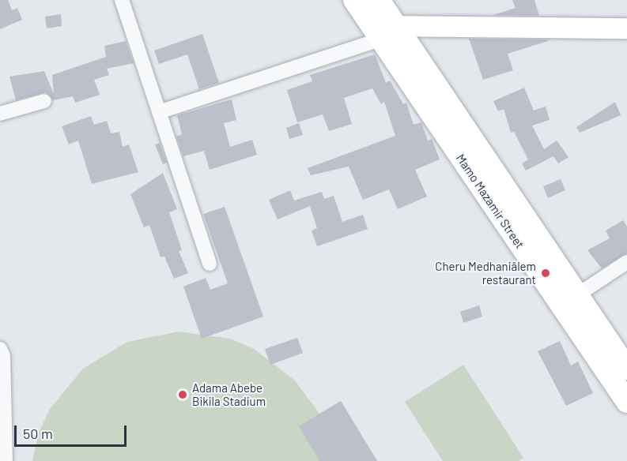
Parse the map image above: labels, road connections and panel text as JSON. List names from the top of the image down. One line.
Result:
{"streets":{"main road":["Mamo Mazamir Street"]},"places":["Cheru Medhaniâlem restaurant","Adama Abebe Bikila Stadium"],"scale_bar":"50 m"}
